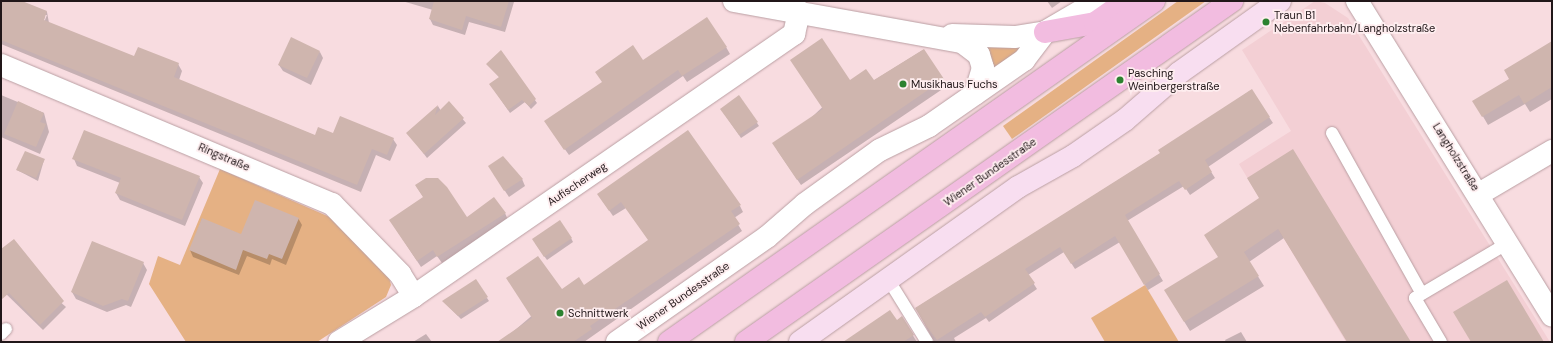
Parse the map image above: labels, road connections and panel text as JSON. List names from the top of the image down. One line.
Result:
{"streets":{"main road":["Wiener Bundesstraße"],"street":["Ringstraße","Langholzstraße","Aufischerweg"]},"crossings":[["Ringstraße","Aufischerweg"]],"places":["Traun B1 Nebenfahrbahn/Langholzstraße","Pasching Weinbergerstraße","Musikhaus Fuchs","Schnittwerk"]}
